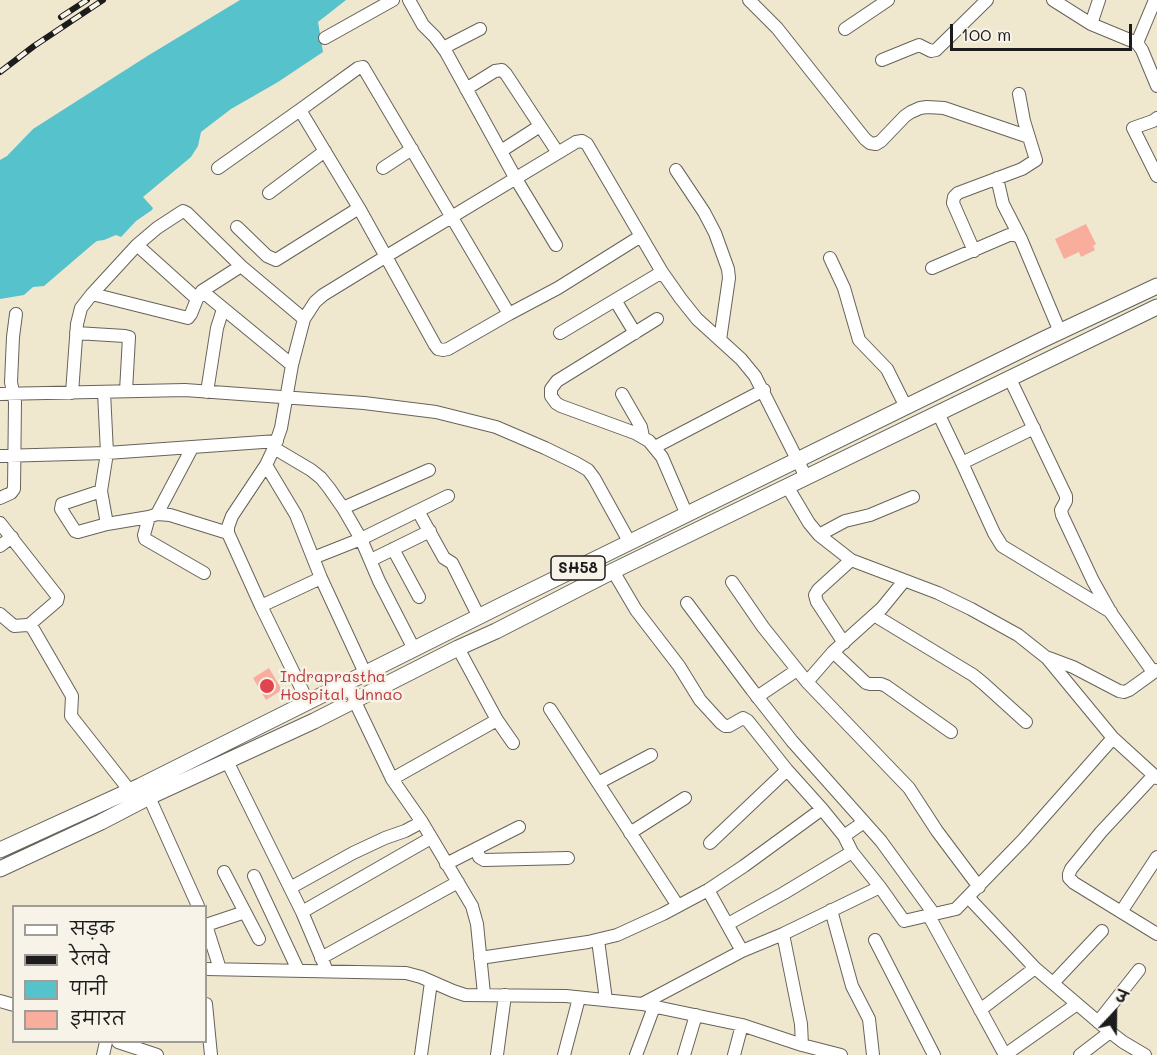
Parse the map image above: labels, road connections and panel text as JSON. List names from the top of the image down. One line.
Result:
{"streets":{"main road":["SH58"]},"places":["Indraprastha Hospital, Unnao"],"legend":["सड़क","रेलवे","पानी","इमारत"],"scale_bar":"100 m","north":"top"}
